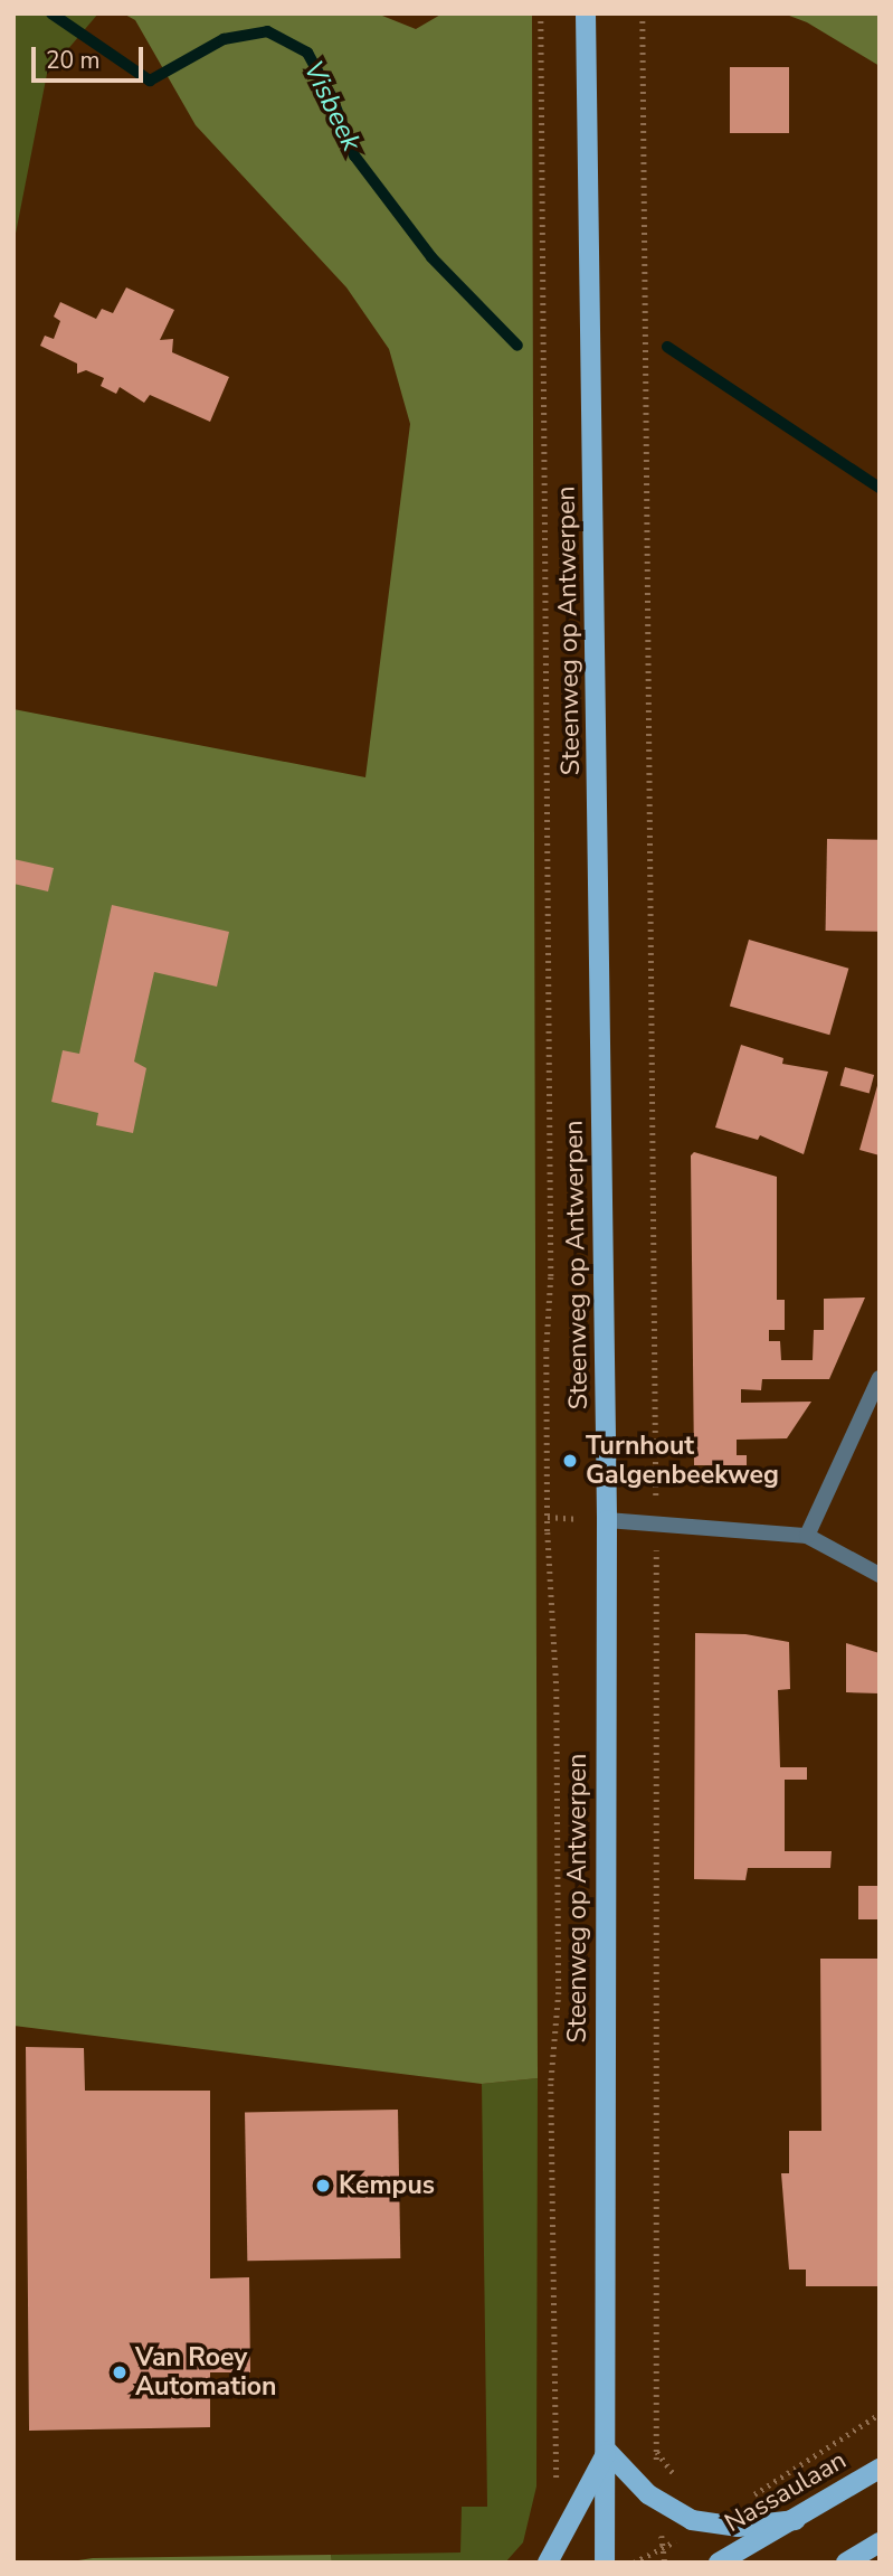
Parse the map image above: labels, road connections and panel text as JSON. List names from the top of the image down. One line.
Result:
{"streets":{"main road":["Steenweg op Antwerpen","Nassaulaan"]},"water":["Visbeek"],"places":["Turnhout Galgenbeekweg","Kempus","Van Roey Automation"],"scale_bar":"20 m"}
